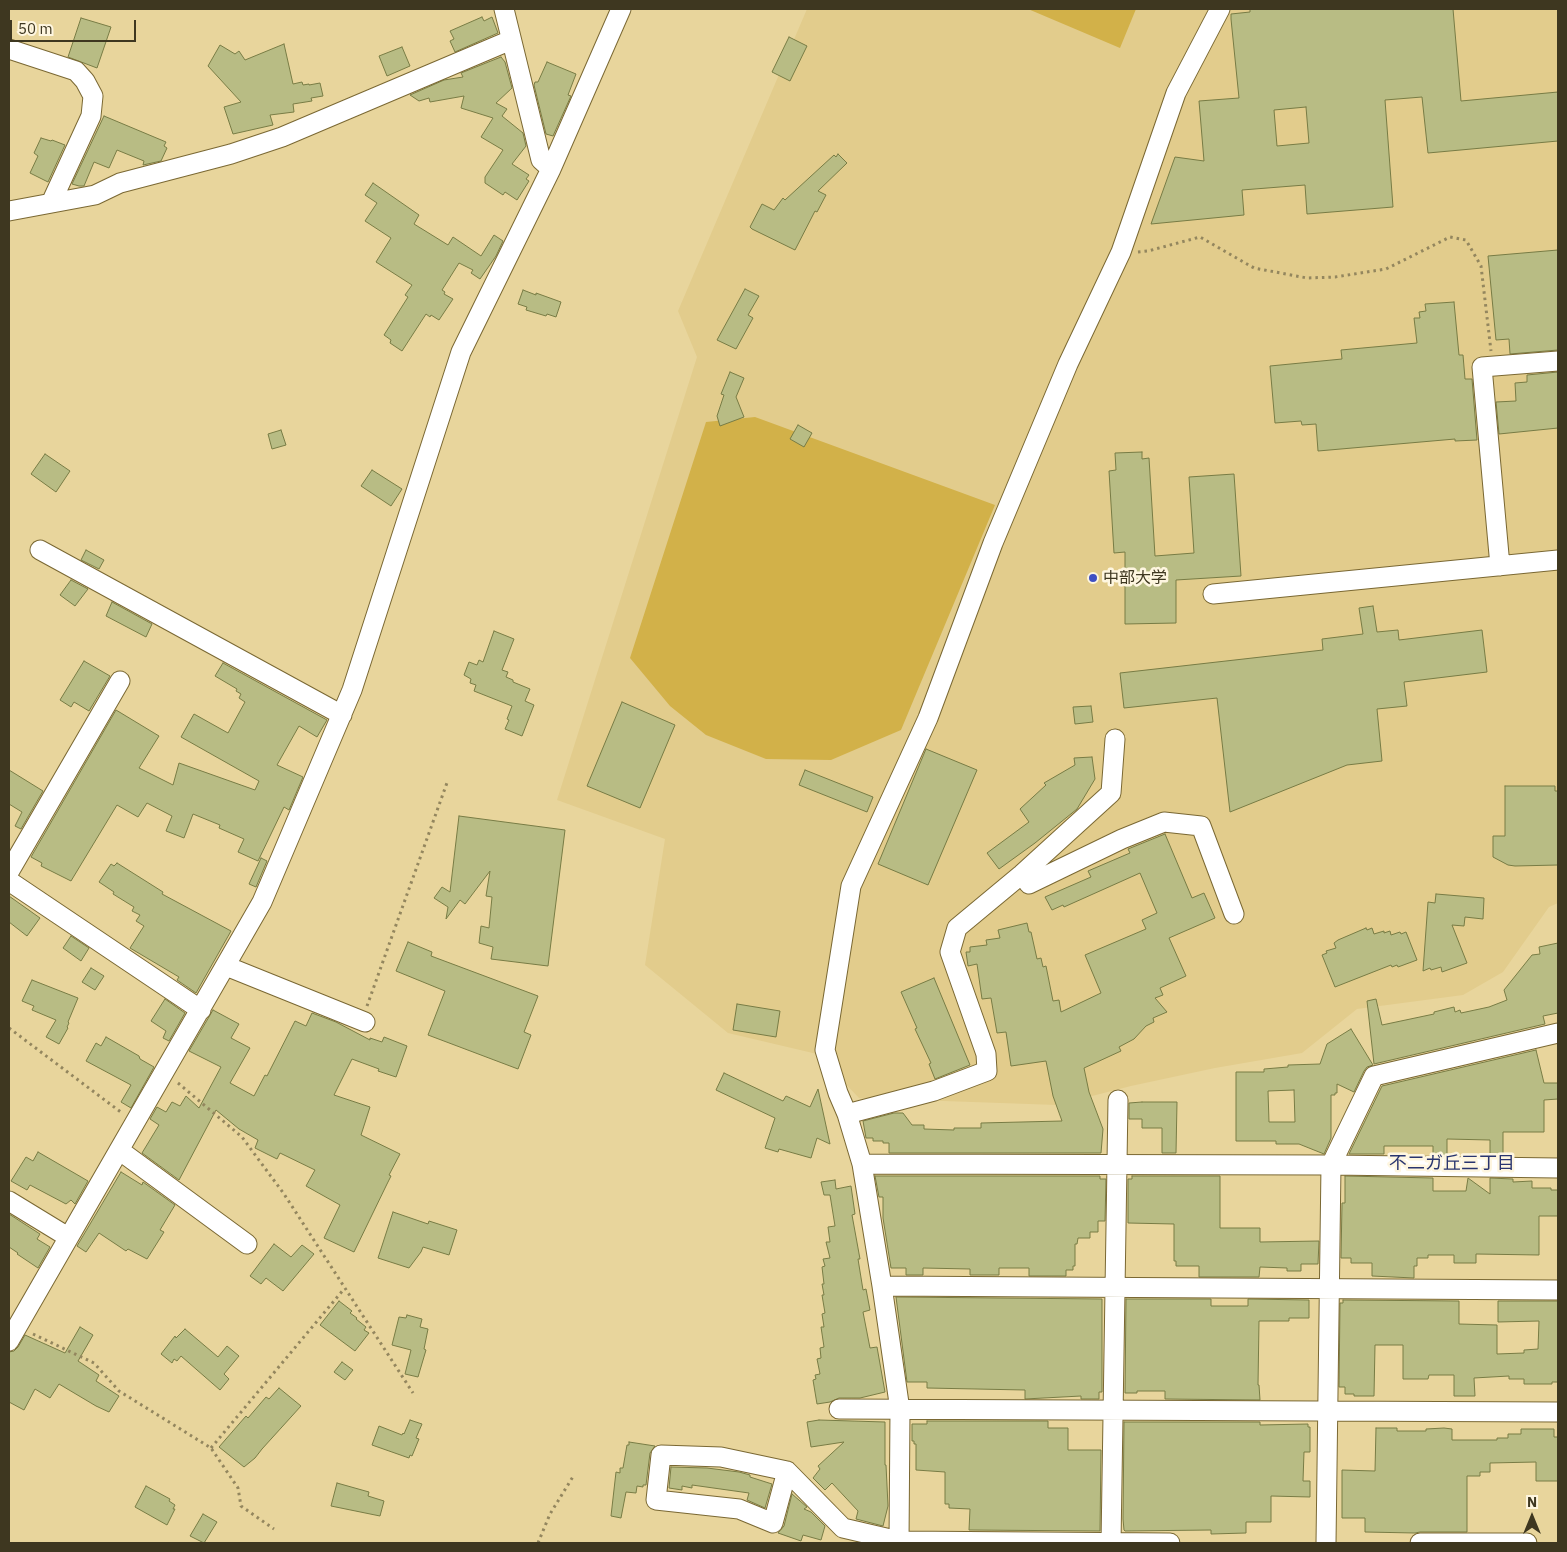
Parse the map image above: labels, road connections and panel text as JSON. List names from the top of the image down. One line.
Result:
{"districts":["不二ガ丘三丁目"],"places":["中部大学"],"scale_bar":"50 m","north":"top"}
